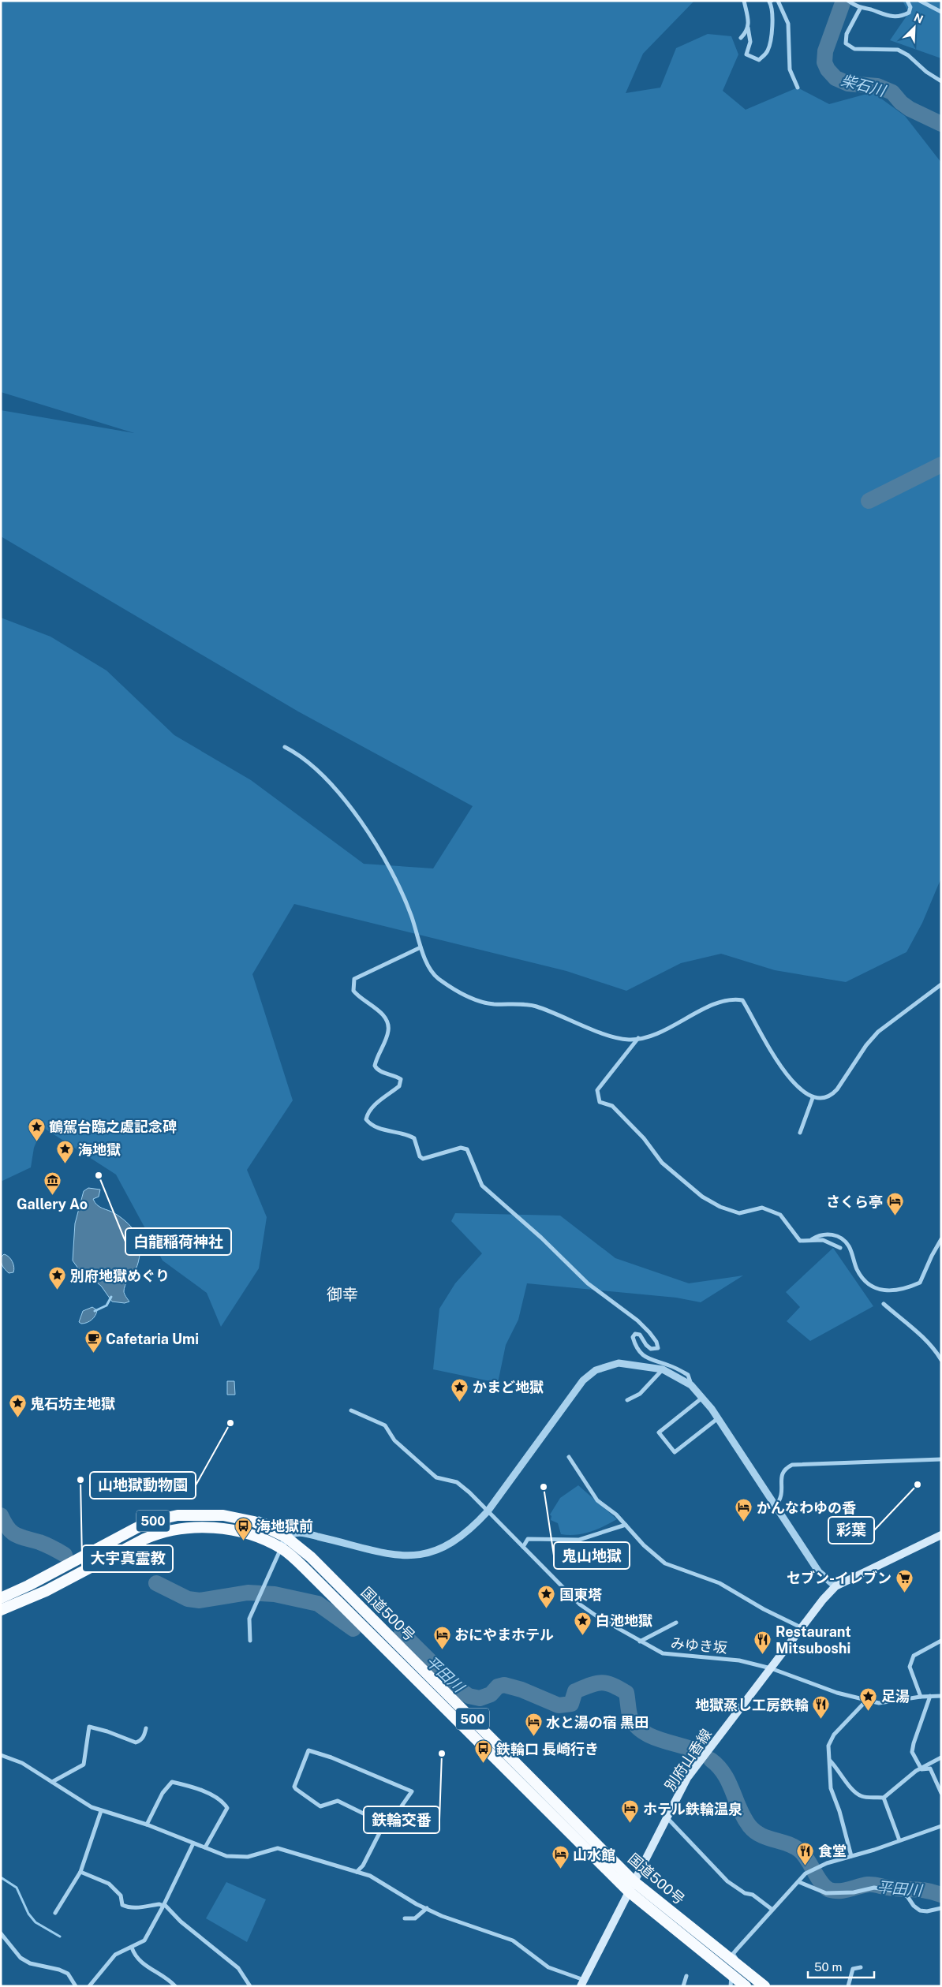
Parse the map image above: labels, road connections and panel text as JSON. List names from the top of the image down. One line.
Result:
{"streets":{"highway":["500","国道500号"],"main road":["別府山香線"],"street":["みゆき坂"]},"crossings":[["国道500号","別府山香線"],["みゆき坂","別府山香線"]],"districts":["御幸"],"water":["柴石川","平田川"],"places":{"place":["鶴駕台臨之處記念碑","海地獄","別府地獄めぐり","かまど地獄","鬼石坊主地獄","国東塔","白池地獄","足湯"],"other":["白龍稲荷神社","山地獄動物園","大宇真霊教","彩葉","鬼山地獄","鉄輪交番"],"museum":["Gallery Ao"],"hotel":["さくら亭","かんなわゆの香","おにやまホテル","水と湯の宿 黒田","ホテル鉄輪温泉","山水館"],"cafe":["Cafetaria Umi"],"bus stop":["海地獄前","鉄輪口 長崎行き"],"supermarket":["セブン-イレブン"],"restaurant":["Restaurant Mitsuboshi","地獄蒸し工房鉄輪","食堂"]},"scale_bar":"50 m","north":"top right"}
